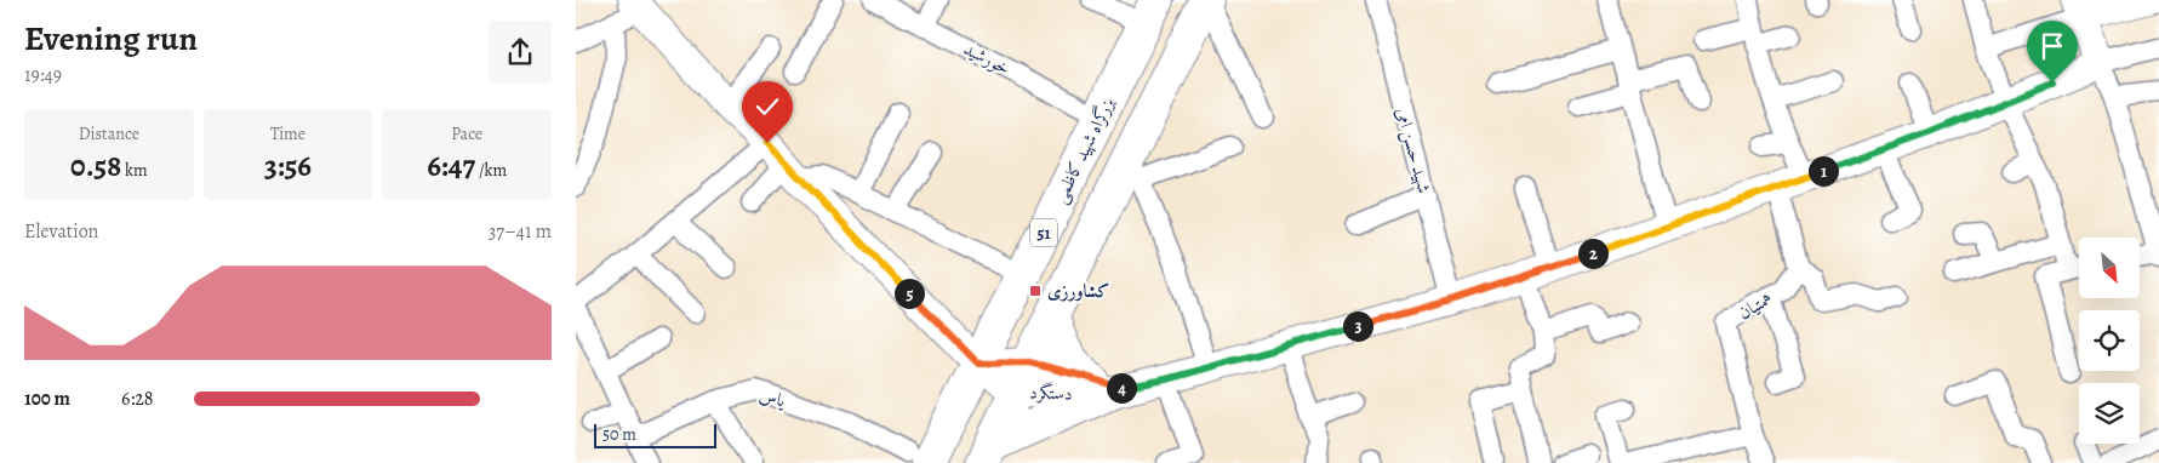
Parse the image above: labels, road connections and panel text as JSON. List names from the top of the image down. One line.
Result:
{"streets":{"highway":["بزرگراه شهید کاظمی","51"],"street":["خورشید","شهید حسن امی","همتیان","دستگرد","یاس"]},"crossings":[["خورشید","بزرگراه شهید کاظمی"],["بزرگراه شهید کاظمی","دستگرد"],["بزرگراه شهید کاظمی","یاس"],["شهید حسن امی","دستگرد"],["51","دستگرد"]],"places":{"transit":["کشاورزی"]},"scale_bar":"50 m","north":"bottom right","page":{"heading":["Evening run","19:49"],"stats":[["Distance","0.58 km"],["Time","3:56"],["Pace","6:47 /km"]],"pins":["1","2","5","3","4"],"chart":["Elevation","37–41 m"],"list":[{"name":"100 m","note":"6:28"}],"scale":"50 m"}}
